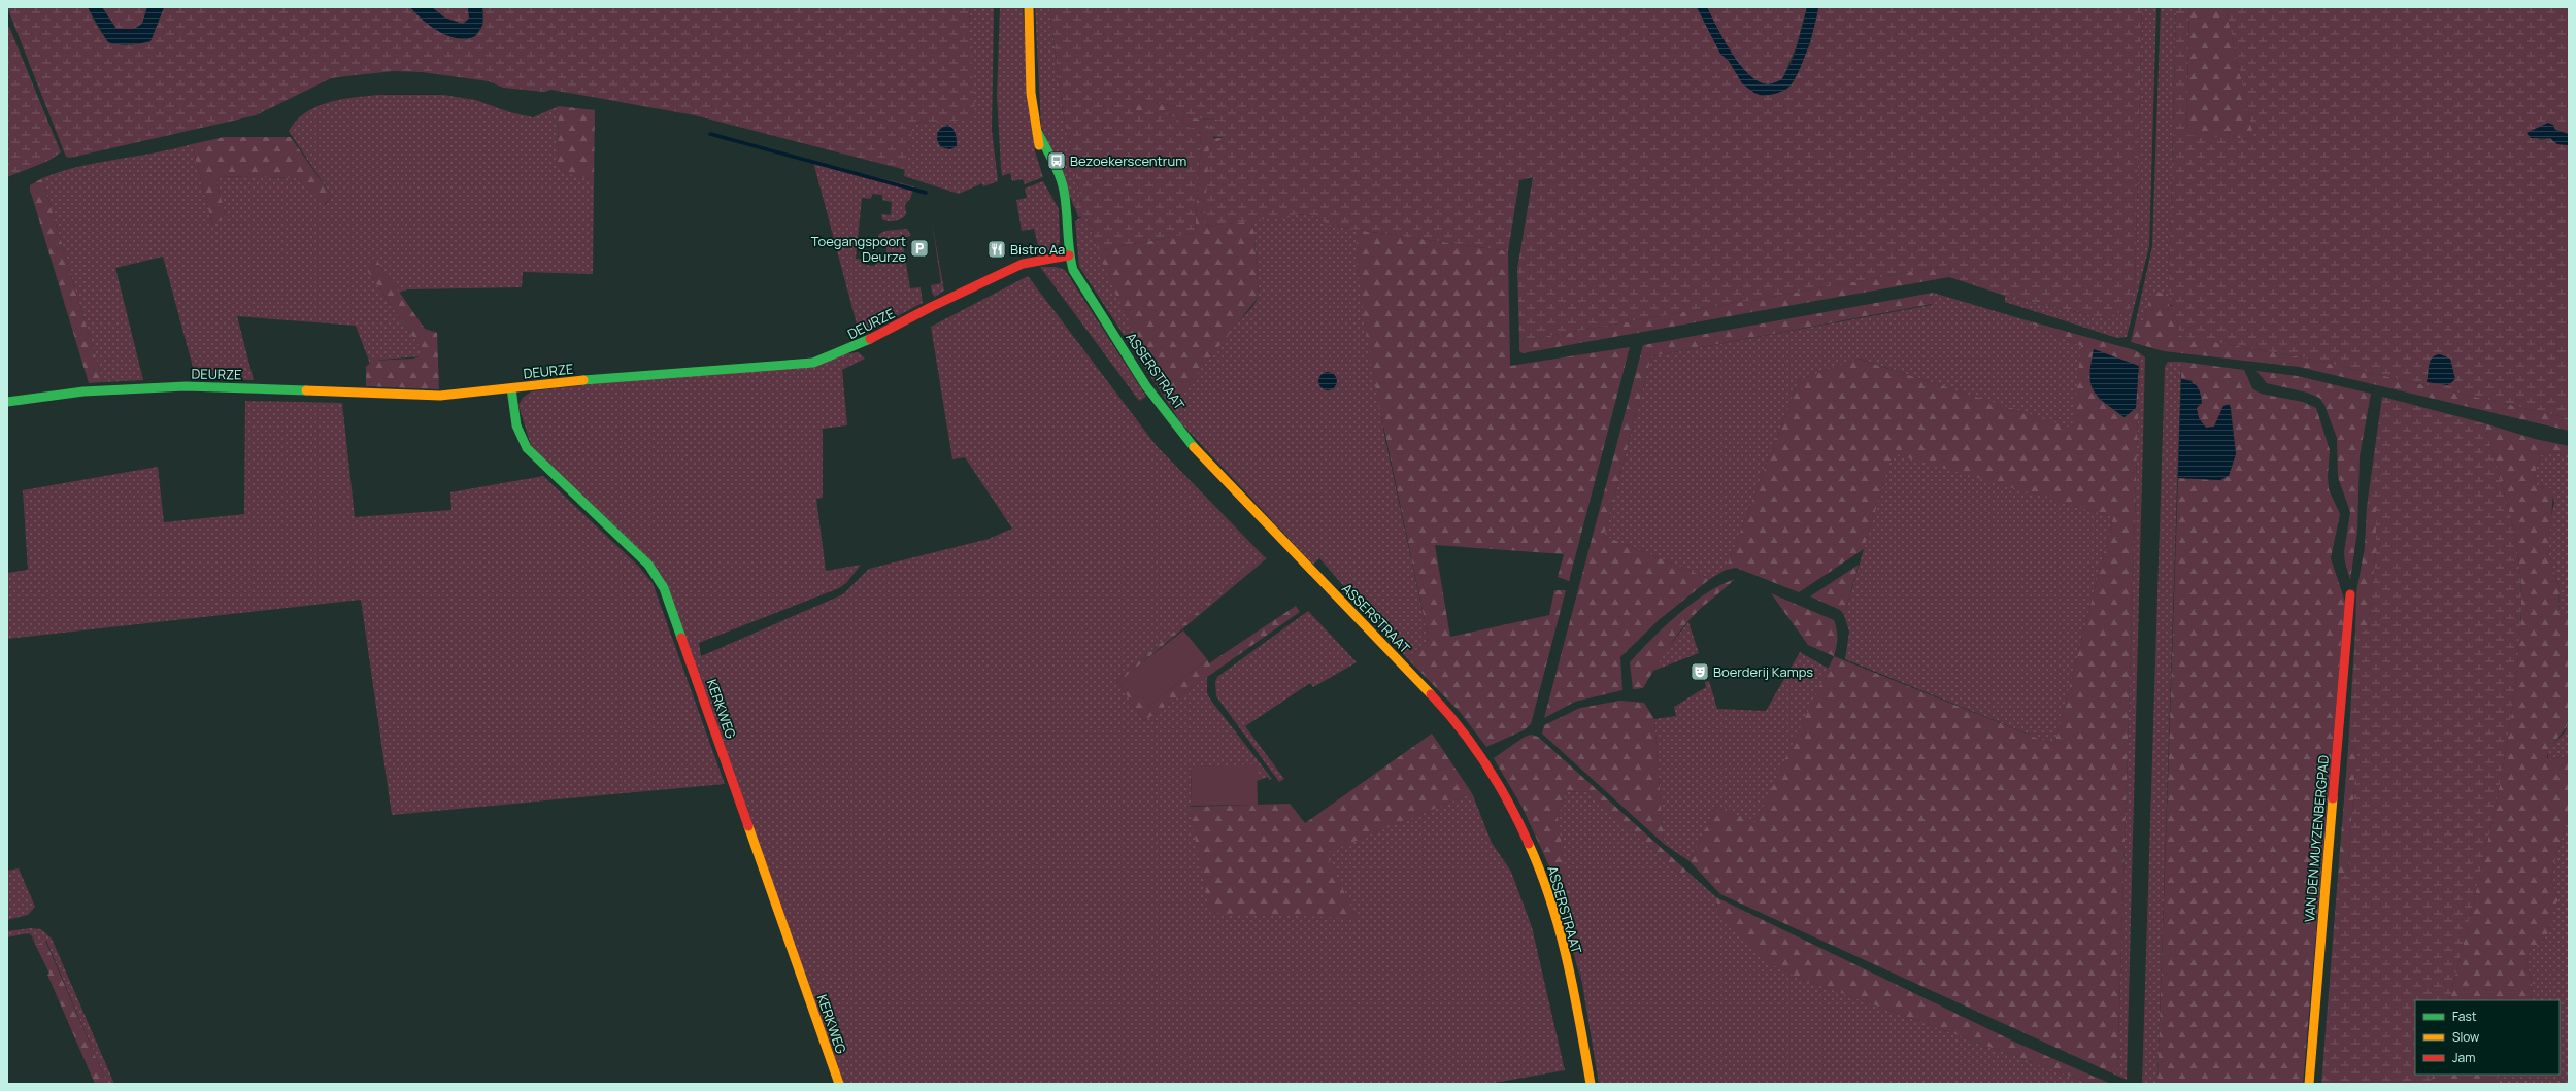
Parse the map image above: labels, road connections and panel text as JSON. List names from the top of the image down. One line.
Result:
{"streets":{"street":["DEURZE","ASSERSTRAAT","KERKWEG","VAN DEN MUYZENBERGPAD"]},"crossings":[["DEURZE","ASSERSTRAAT"],["DEURZE","KERKWEG"]],"places":{"bus stop":["Bezoekerscentrum"],"parking":["Toegangspoort Deurze"],"restaurant":["Bistro Aa"],"theatre":["Boerderij Kamps"]},"legend":["Fast","Slow","Jam"]}
